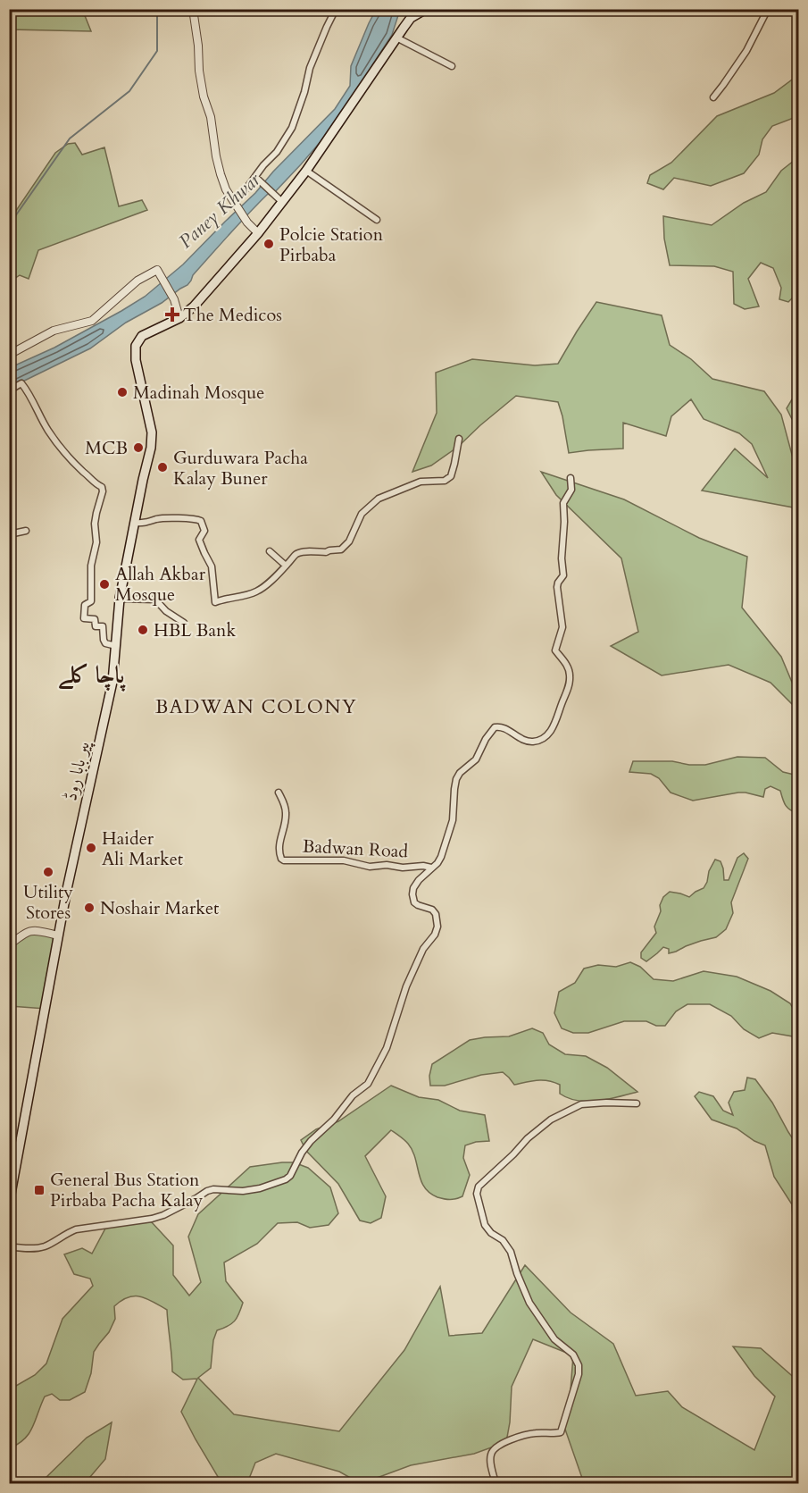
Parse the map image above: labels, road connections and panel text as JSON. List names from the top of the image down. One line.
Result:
{"streets":{"main road":["پیر بابا روڈ"],"street":["Badwan Road"]},"districts":["پاچا کلے","BADWAN COLONY"],"water":["Paney Khwar"],"places":{"other":["Polcie Station Pirbaba","Madinah Mosque","MCB","Gurduwara Pacha Kalay Buner","Allah Akbar Mosque","HBL Bank","Haider Ali Market","Utility Stores","Noshair Market"],"health":["The Medicos"],"transit":["General Bus Station Pirbaba Pacha Kalay"]}}
